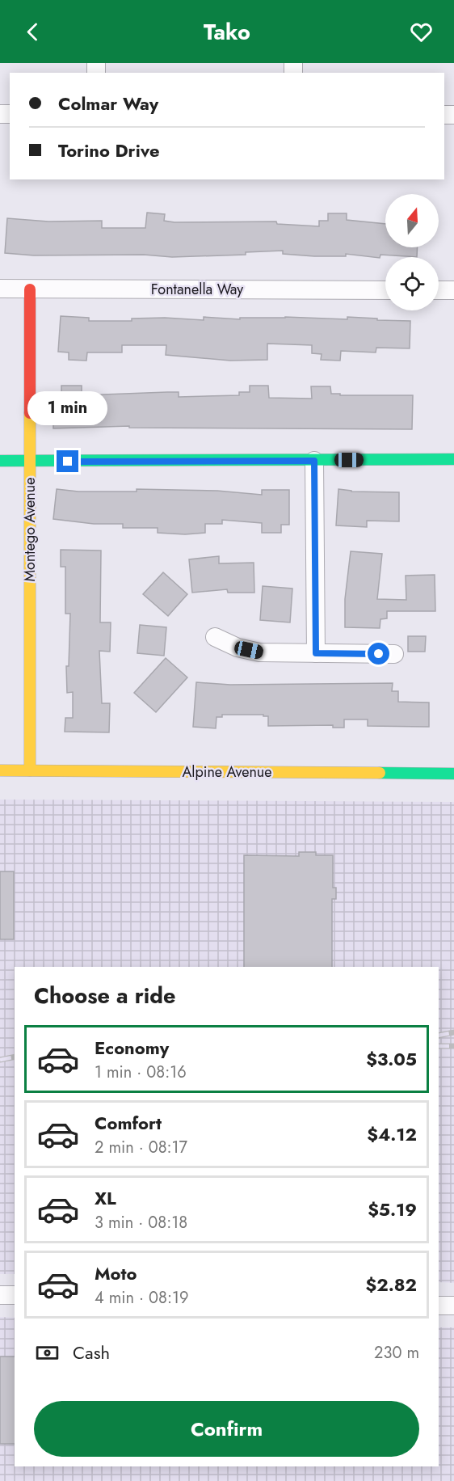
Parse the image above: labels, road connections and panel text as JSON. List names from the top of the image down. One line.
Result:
{"streets":{"street":["Fontanella Way","Montego Avenue","Alpine Avenue"]},"crossings":[["Fontanella Way","Montego Avenue"],["Montego Avenue","Alpine Avenue"]],"north":"top","page":{"header":"Tako","banner":["Colmar Way","Torino Drive"],"bubble":"1 min","heading":"Choose a ride","list":[{"name":"Economy","note":"1 min · 08:16","value":"$3.05"},{"name":"Comfort","note":"2 min · 08:17","value":"$4.12"},{"name":"XL","note":"3 min · 08:18","value":"$5.19"},{"name":"Moto","note":"4 min · 08:19","value":"$2.82"}],"pay":["Cash","230 m"],"buttons":"Confirm"}}
